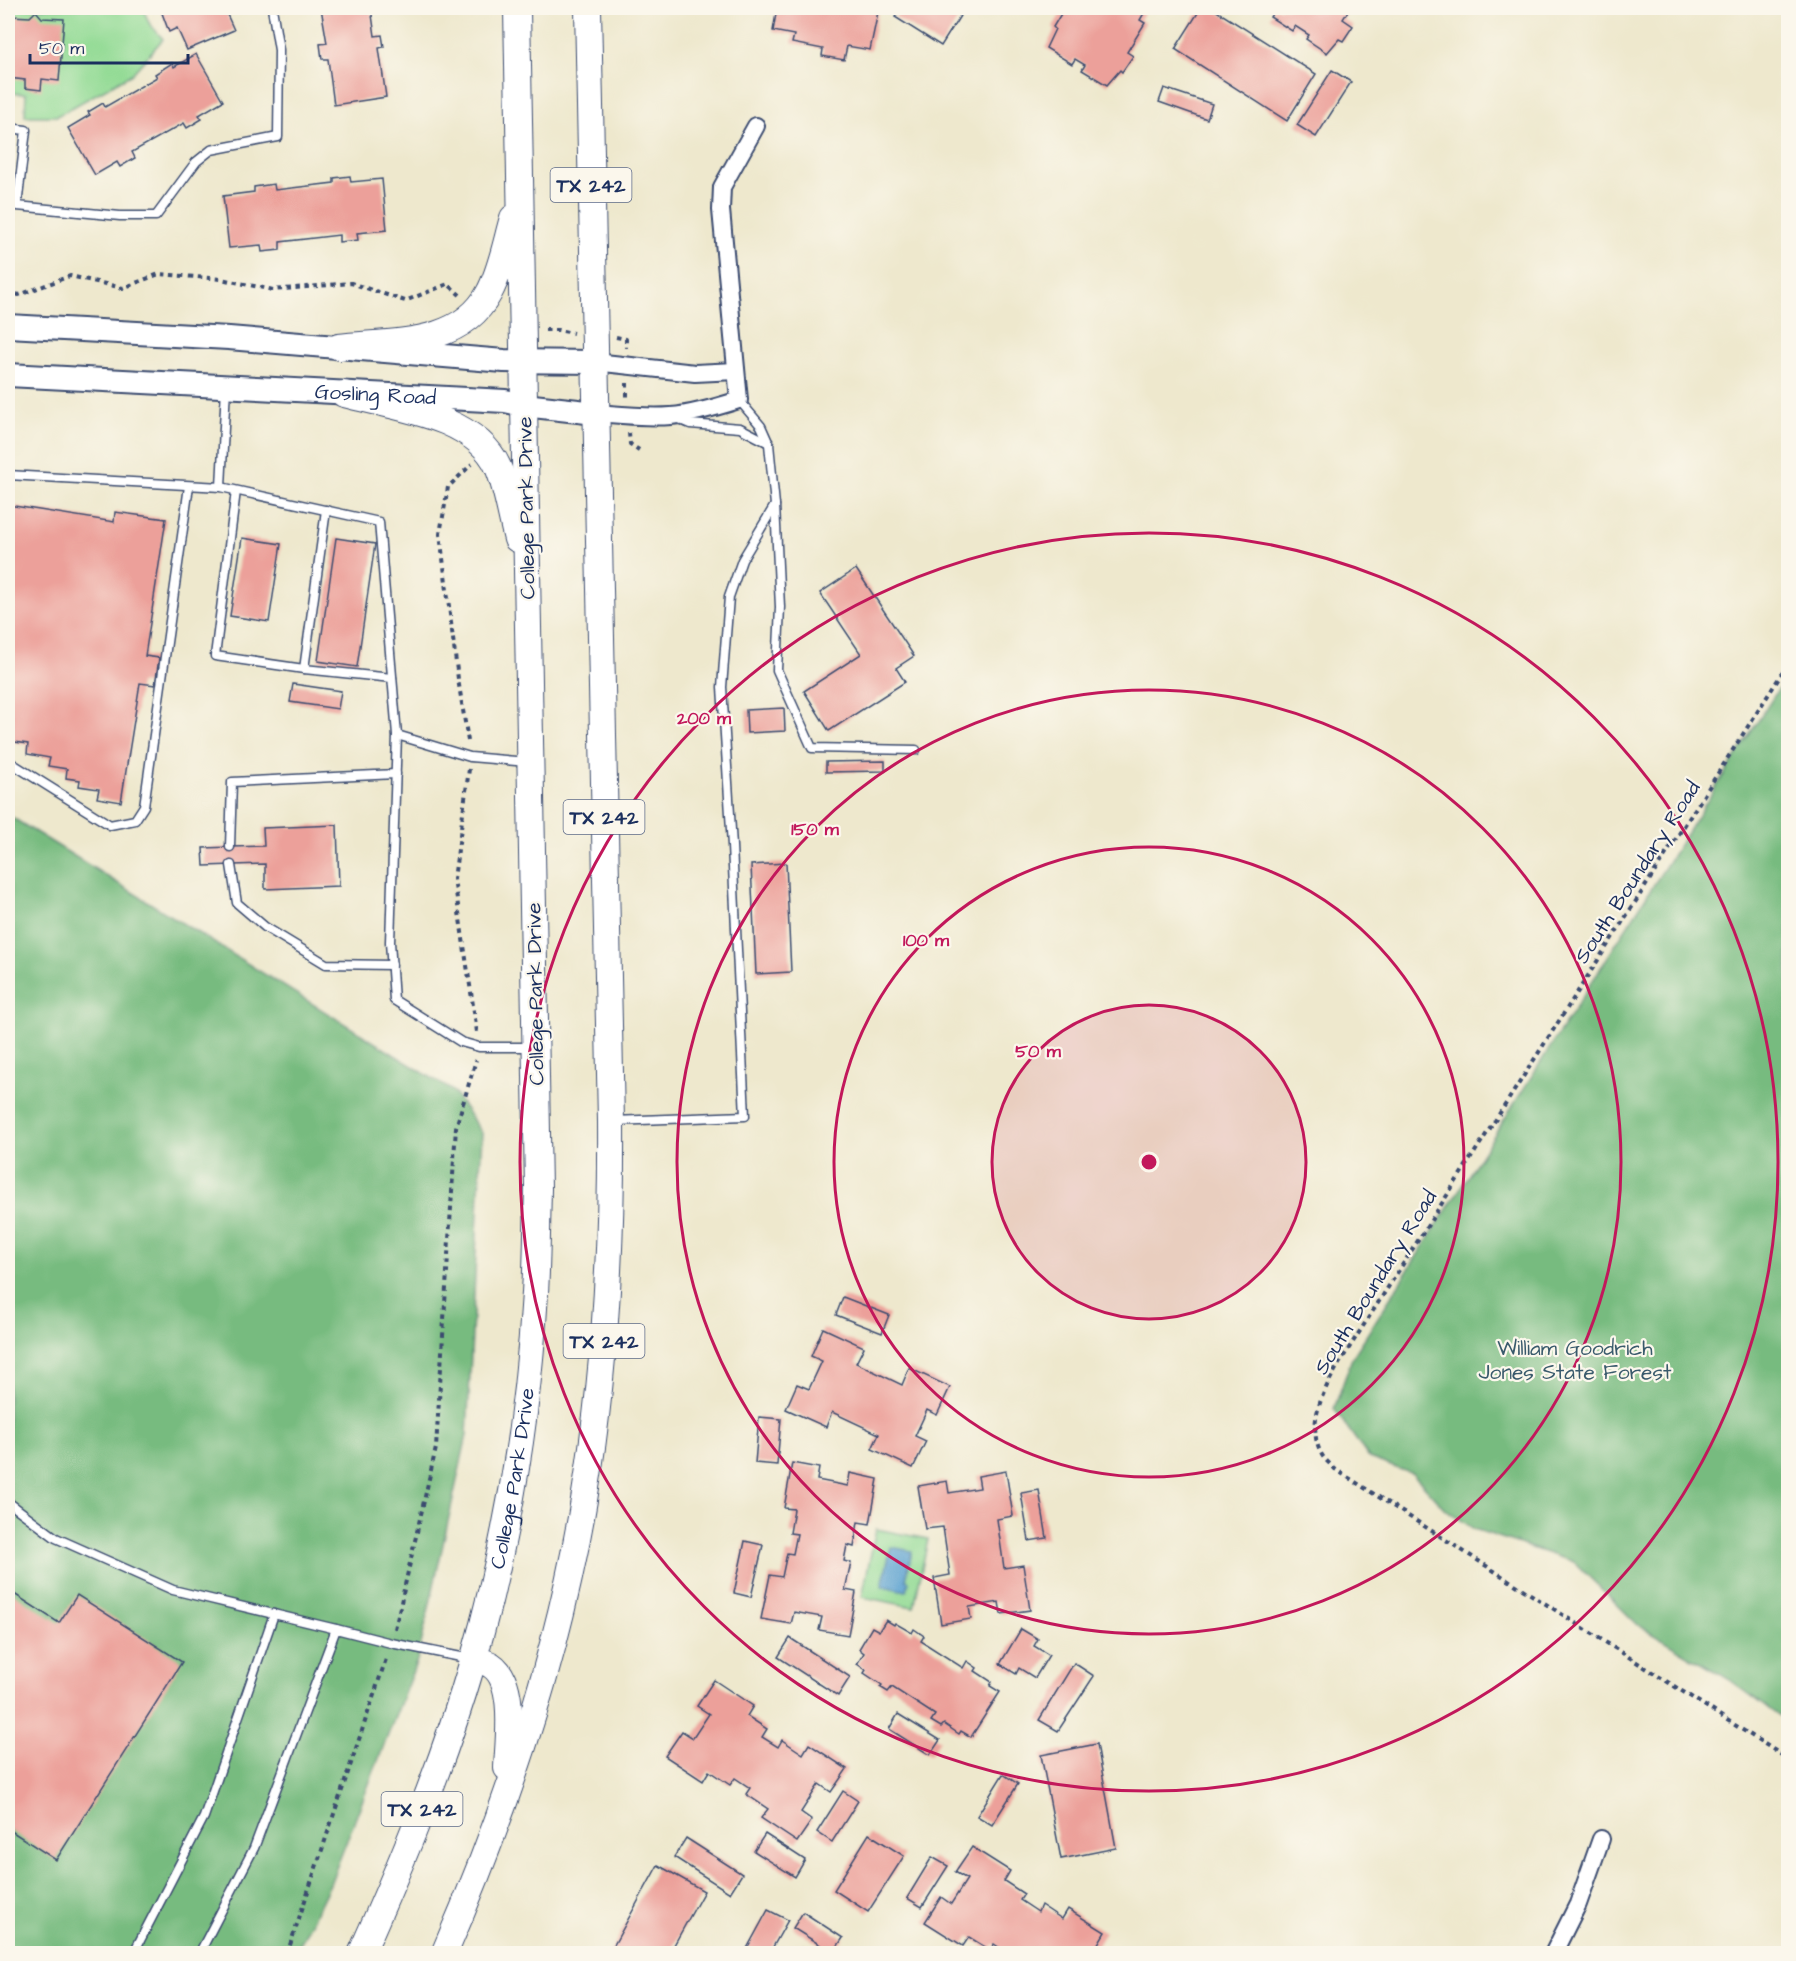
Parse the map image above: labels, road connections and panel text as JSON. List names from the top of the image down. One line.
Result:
{"streets":{"main road":["TX 242","Gosling Road","College Park Drive"],"path":["South Boundary Road"]},"crossings":[["TX 242","Gosling Road"],["Gosling Road","College Park Drive"]],"parks":["William Goodrich Jones State Forest"],"scale_bar":"50 m","rings":["200 m","150 m","100 m","50 m"]}
